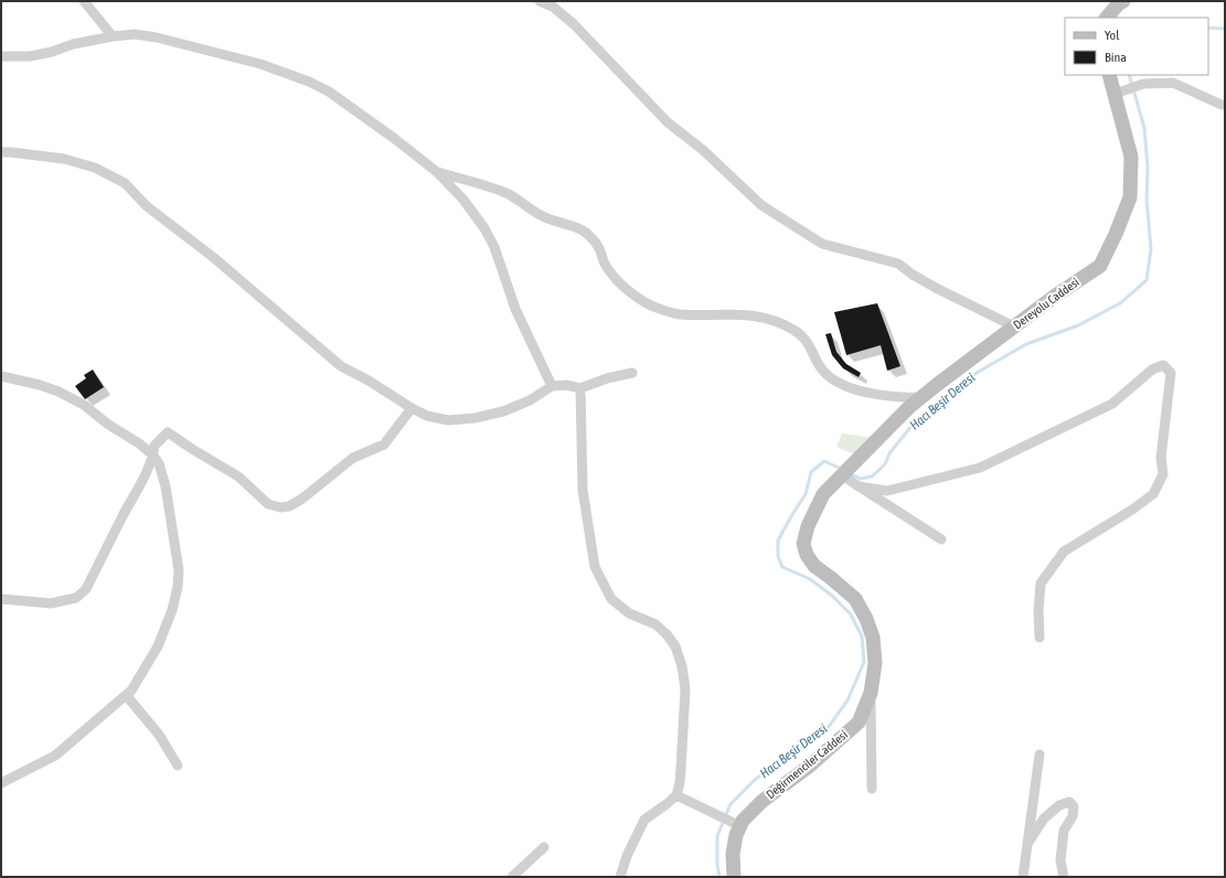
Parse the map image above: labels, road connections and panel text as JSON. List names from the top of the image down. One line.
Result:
{"streets":{"main road":["Dereyolu Caddesi","Değirmenciler Caddesi"]},"crossings":[["Dereyolu Caddesi","Değirmenciler Caddesi"]],"water":["Hacı Beşir Deresi"],"legend":["Yol","Bina"]}
